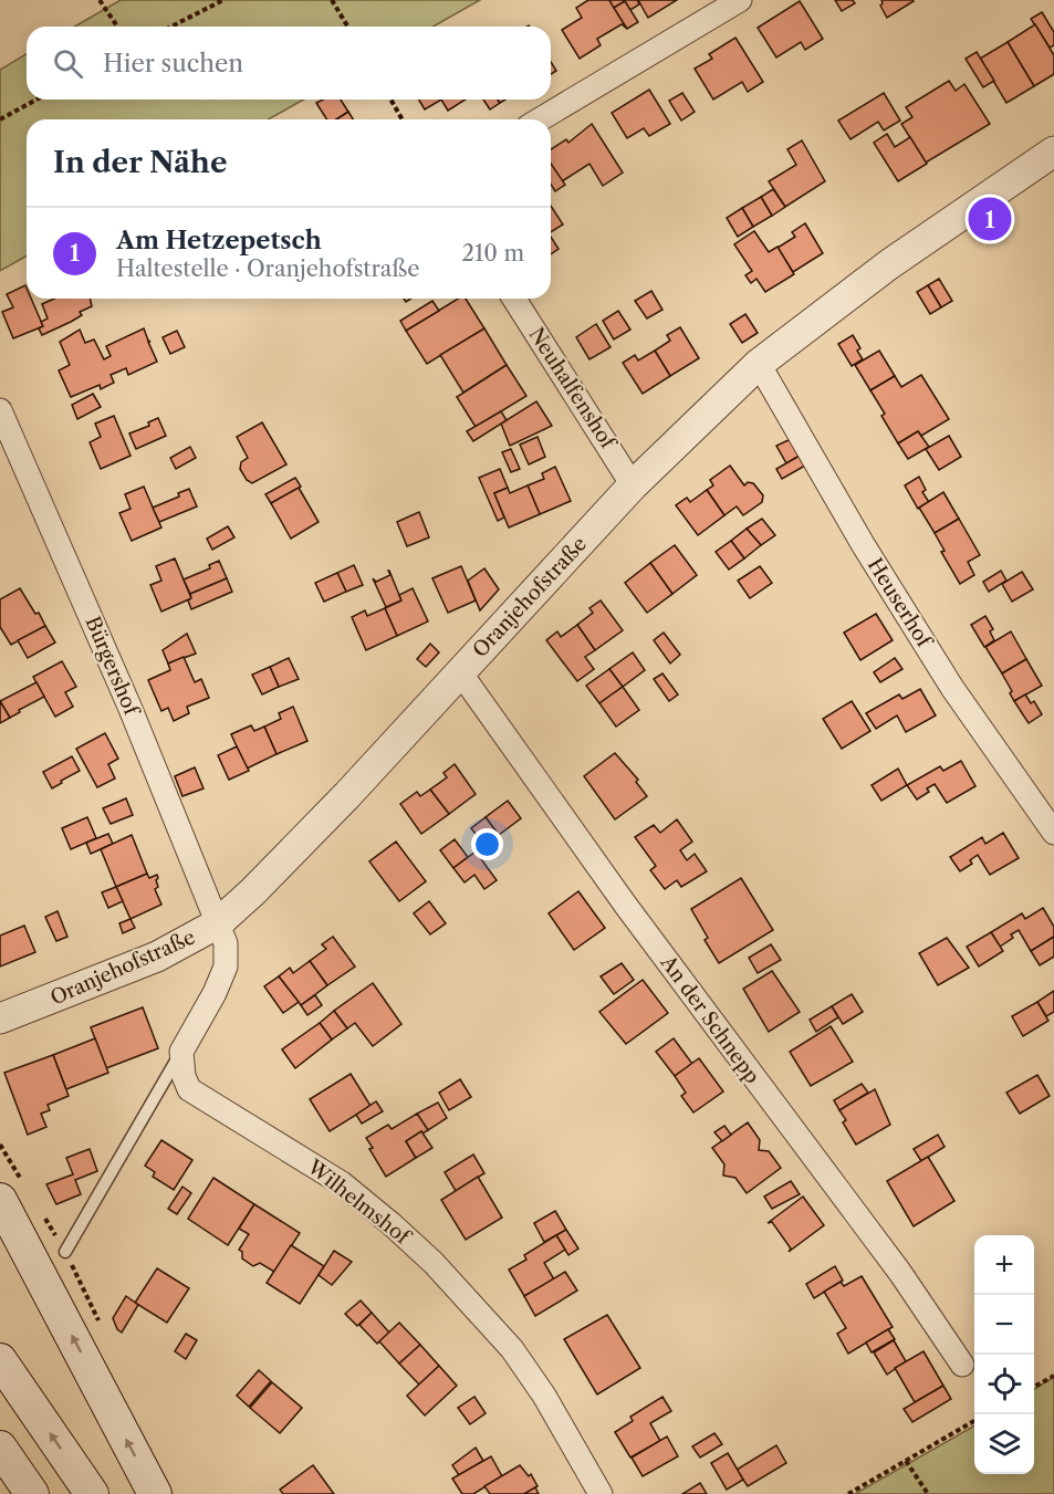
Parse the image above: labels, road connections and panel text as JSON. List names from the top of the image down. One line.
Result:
{"streets":{"street":["Neuhalfenshof","Oranjehofstraße","Heuserhof","Bürgershof","An der Schnepp","Wilhelmshof"]},"crossings":[["Neuhalfenshof","Oranjehofstraße"],["Oranjehofstraße","Heuserhof"],["Oranjehofstraße","Bürgershof"],["Oranjehofstraße","An der Schnepp"]],"page":{"search":"Hier suchen","heading":"In der Nähe","pins":"1","list":[{"mark":"1","name":"Am Hetzepetsch","note":"Haltestelle · Oranjehofstraße","value":"210 m"}],"map_buttons":["+","−"]}}
